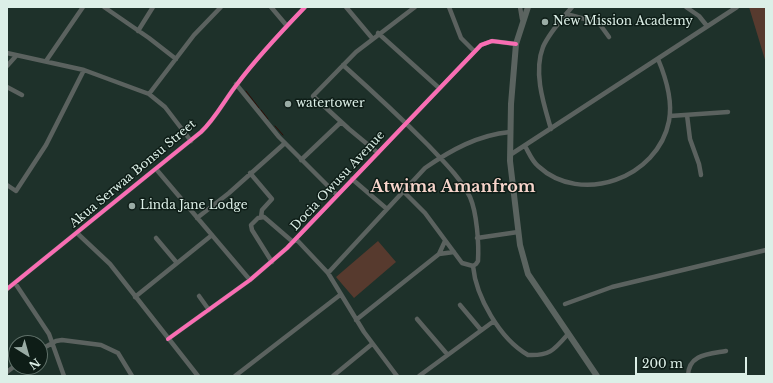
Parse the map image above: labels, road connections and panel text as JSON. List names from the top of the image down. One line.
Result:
{"streets":{"street":["Akua Serwaa Bonsu Street","Docia Owusu Avenue"]},"districts":["Atwima Amanfrom"],"places":["New Mission Academy","watertower","Linda Jane Lodge"],"scale_bar":"200 m","north":"bottom right"}
